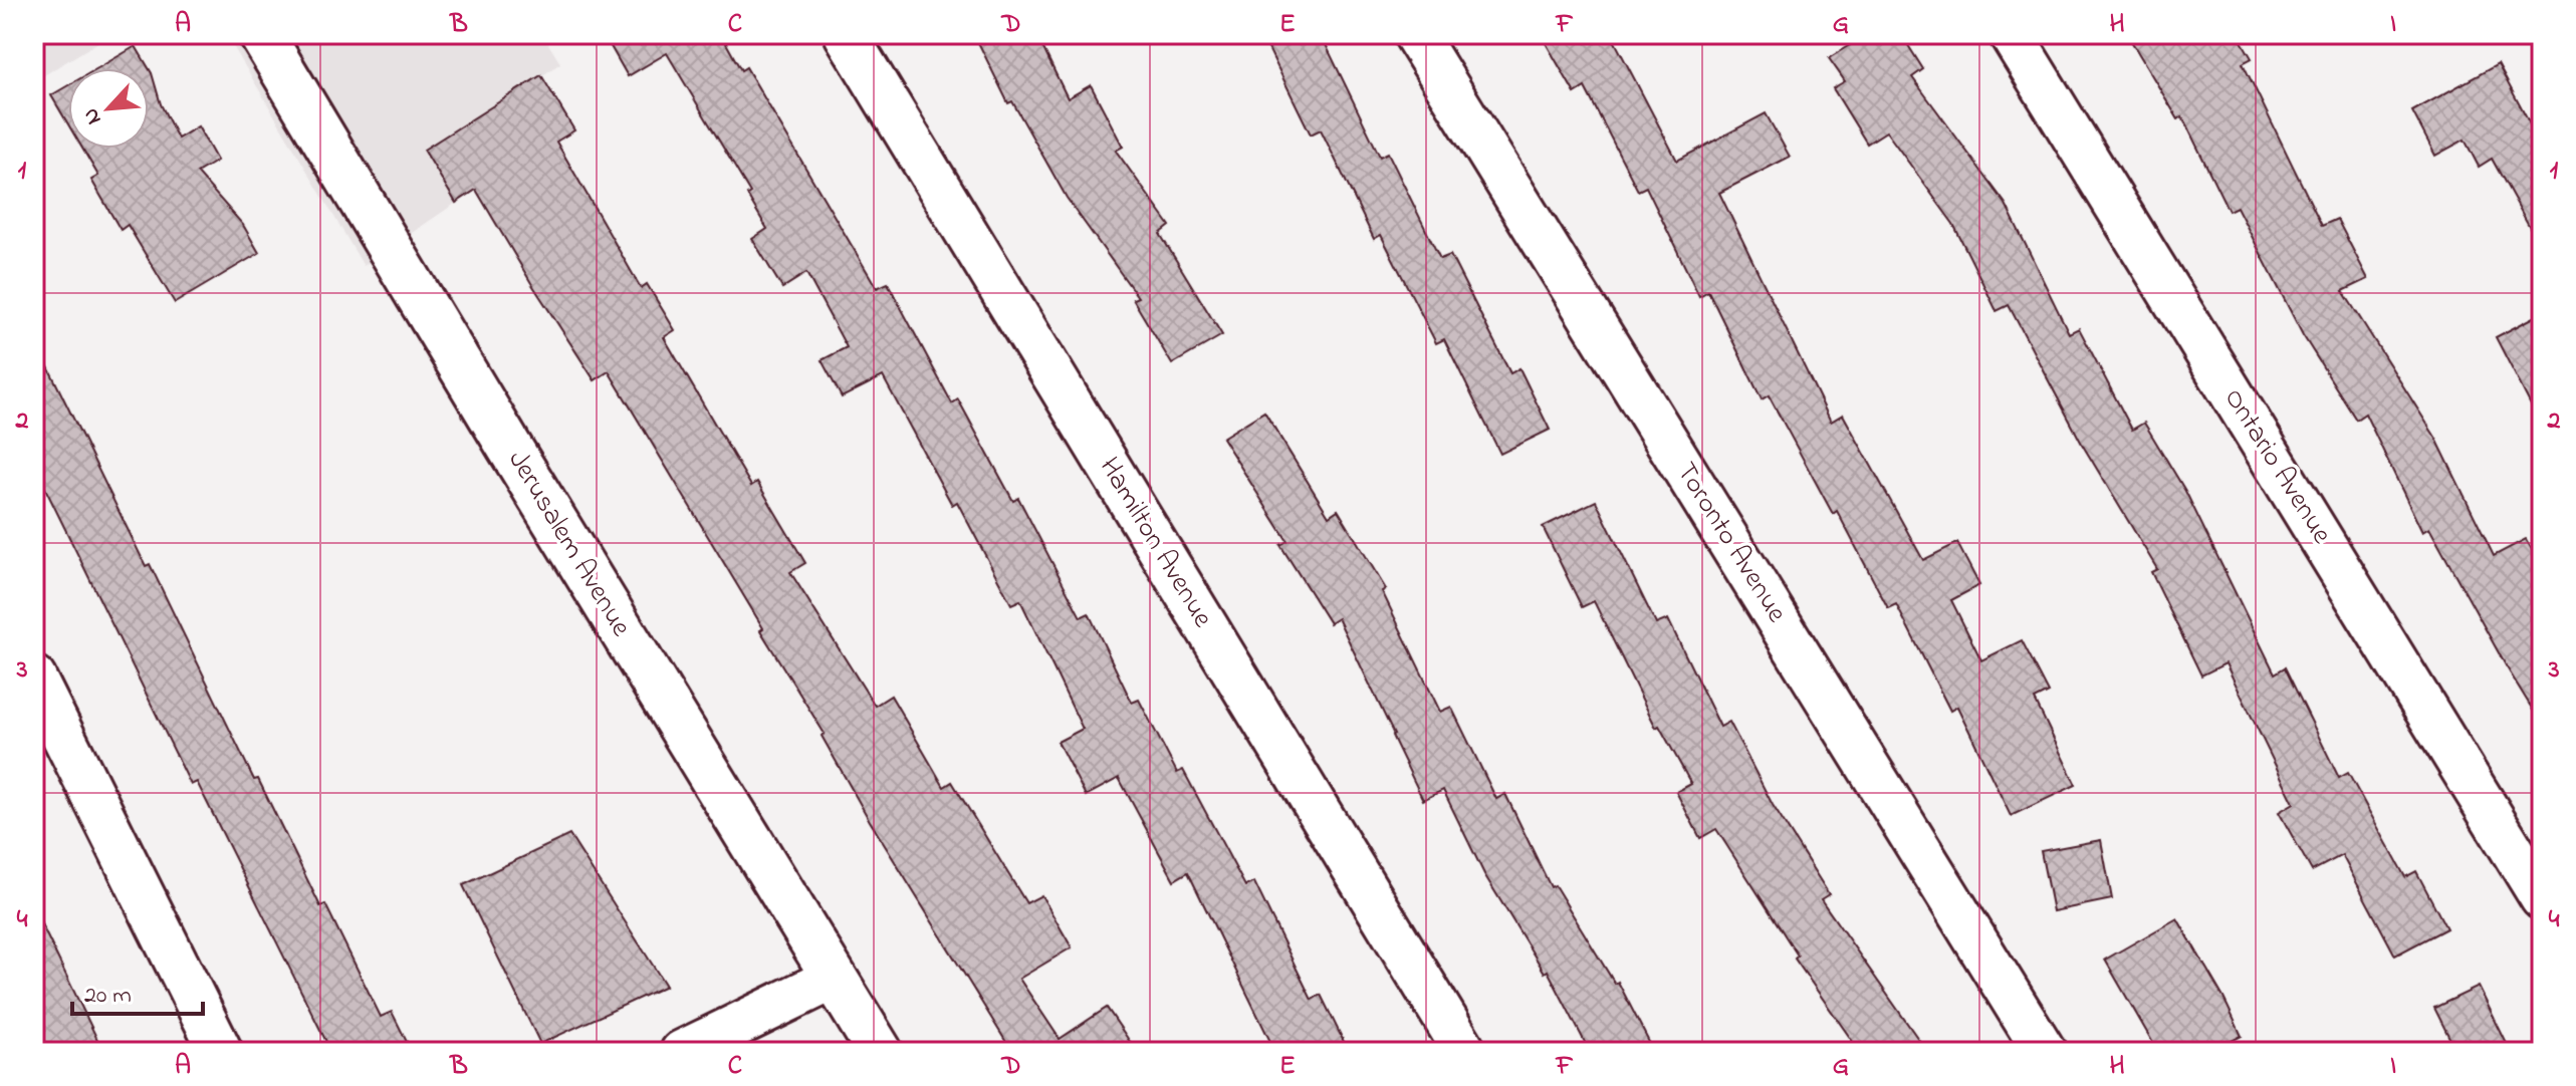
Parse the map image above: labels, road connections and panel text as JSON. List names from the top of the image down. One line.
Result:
{"streets":{"main road":["Jerusalem Avenue"],"street":["Ontario Avenue","Hamilton Avenue","Toronto Avenue"]},"scale_bar":"20 m","north":"bottom left","grid":{"columns":["A","B","C","D","E","F","G","H","I"],"rows":["1","2","3","4"]}}
